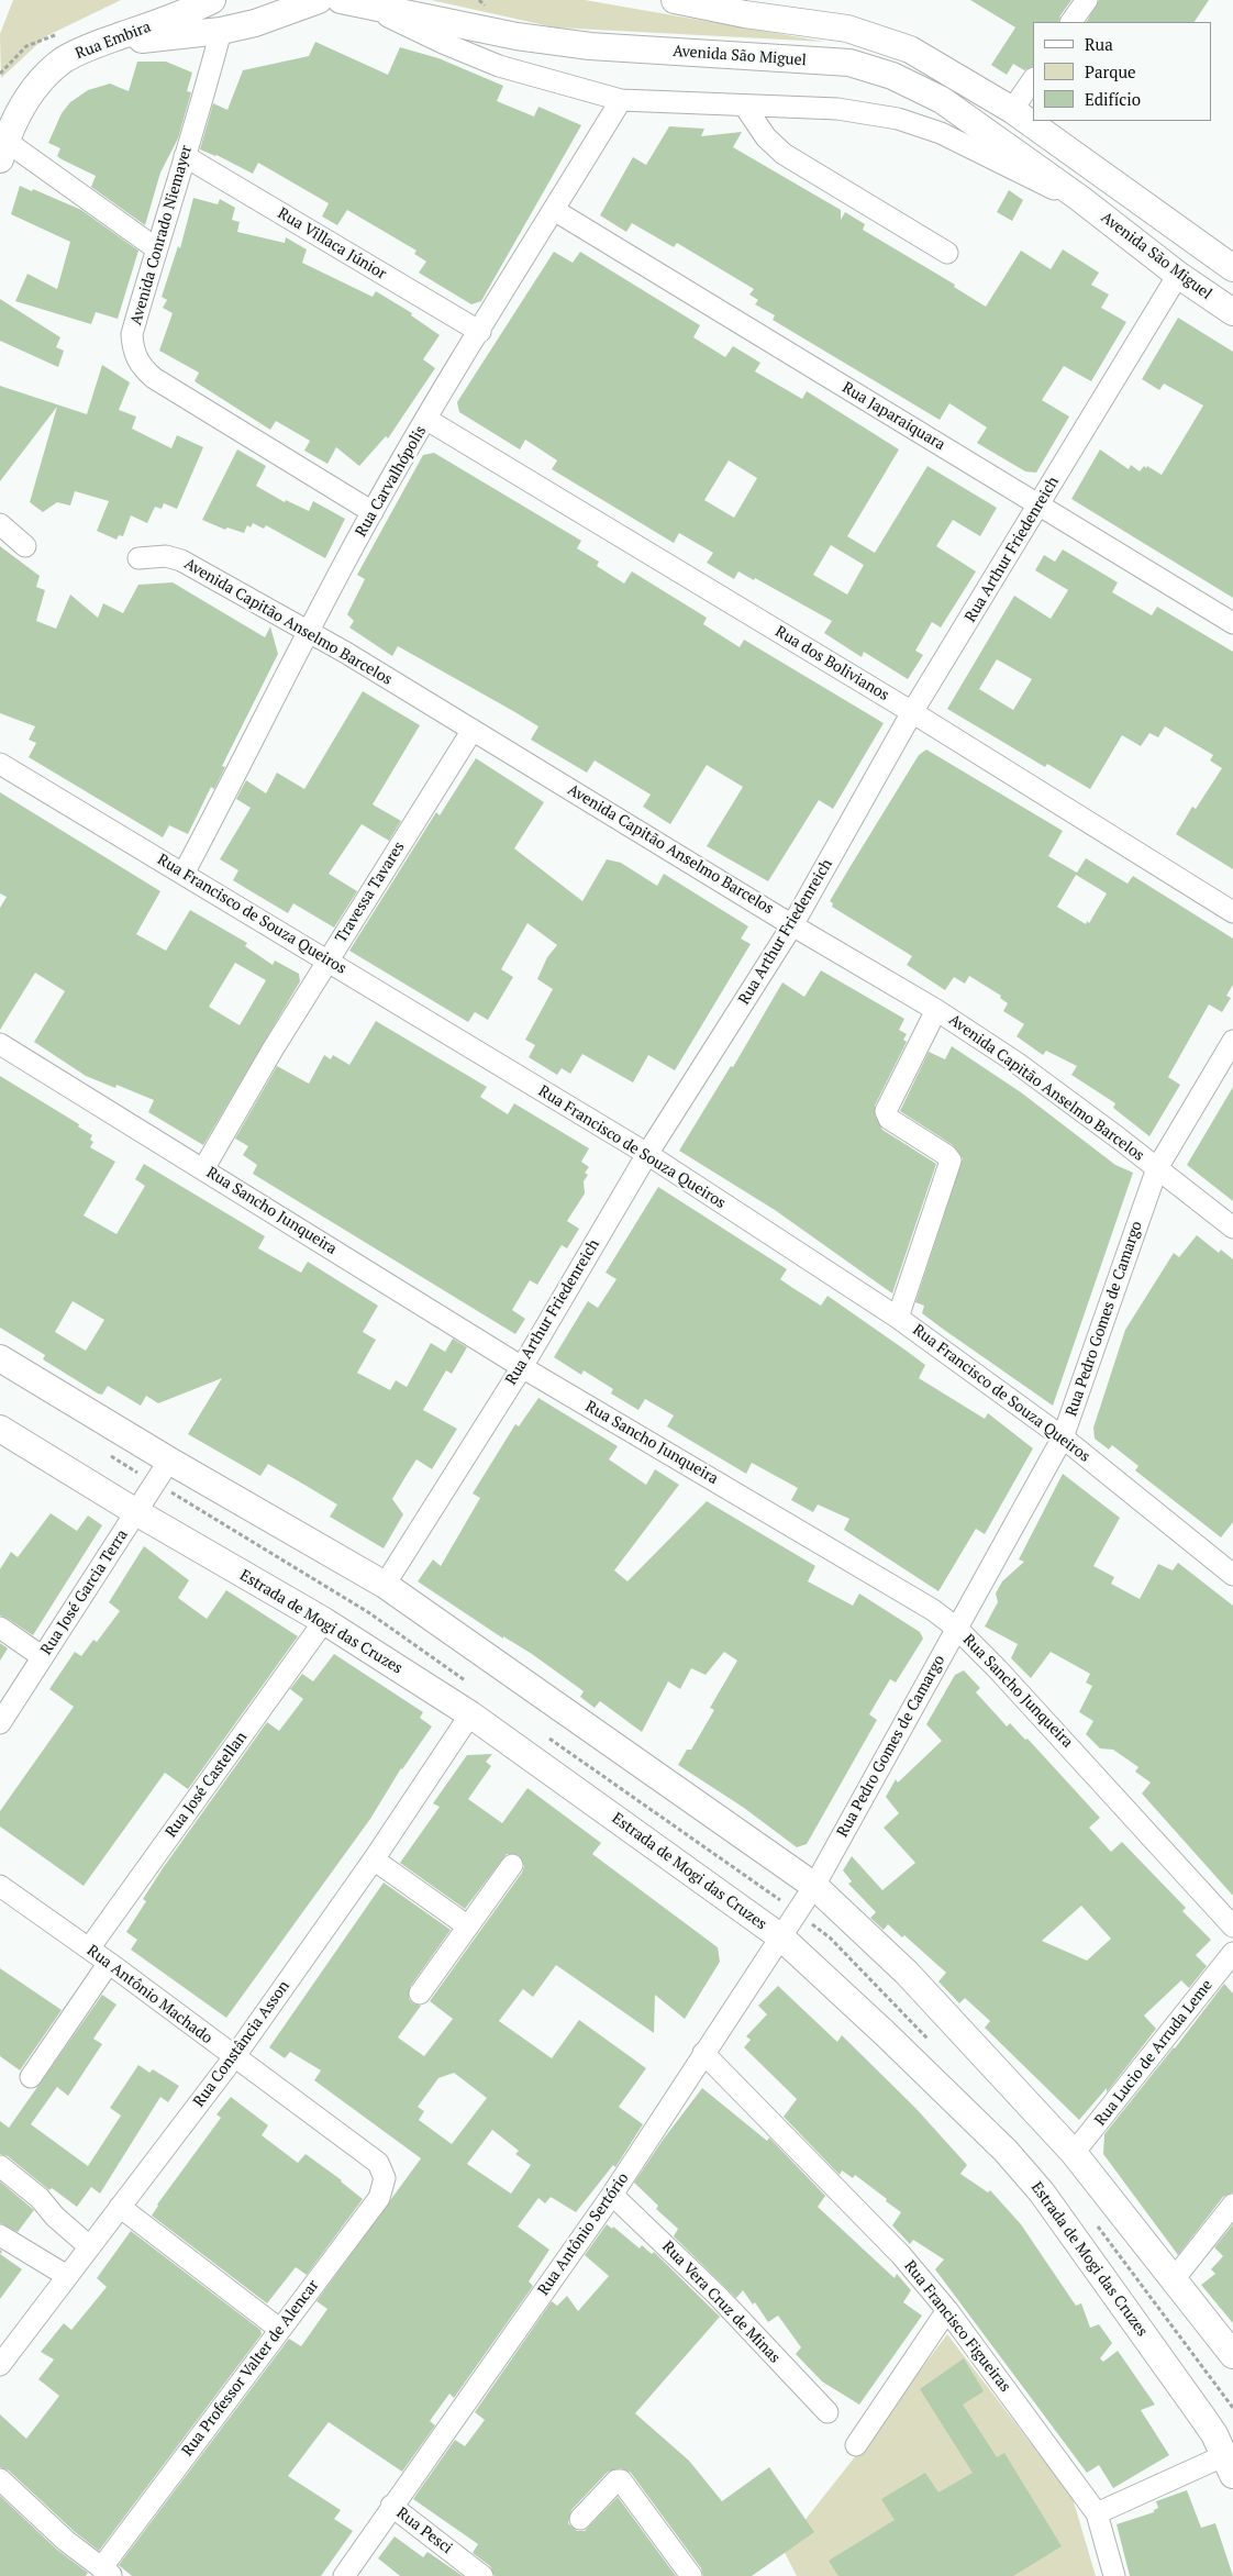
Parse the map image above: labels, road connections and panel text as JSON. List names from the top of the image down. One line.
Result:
{"streets":{"main road":["Rua Embira","Avenida São Miguel","Estrada de Mogi das Cruzes"],"street":["Avenida Conrado Niemayer","Rua Villaca Júnior","Rua Japaraiquara","Rua Carvalhópolis","Rua Arthur Friedenreich","Avenida Capitão Anselmo Barcelos","Rua dos Bolivianos","Travessa Tavares","Rua Francisco de Souza Queiros","Rua Sancho Junqueira","Rua Pedro Gomes de Camargo","Rua José Garcia Terra","Rua José Castellan","Rua Antônio Machado","Rua Constância Asson","Rua Lucio de Arruda Leme","Rua Antônio Sertório","Rua Vera Cruz de Minas","Rua Francisco Figueiras","Rua Professor Valter de Alencar","Rua Pesci"]},"crossings":[["Avenida São Miguel","Rua Carvalhópolis"],["Avenida São Miguel","Rua Arthur Friedenreich"],["Avenida Conrado Niemayer","Rua Villaca Júnior"],["Avenida Conrado Niemayer","Rua Carvalhópolis"],["Rua Villaca Júnior","Rua Carvalhópolis"],["Rua Japaraiquara","Rua Carvalhópolis"],["Rua Japaraiquara","Rua Arthur Friedenreich"],["Rua Carvalhópolis","Avenida Capitão Anselmo Barcelos"],["Rua Carvalhópolis","Rua dos Bolivianos"],["Rua Carvalhópolis","Rua Francisco de Souza Queiros"],["Rua Arthur Friedenreich","Avenida Capitão Anselmo Barcelos"],["Rua Arthur Friedenreich","Rua dos Bolivianos"],["Rua Arthur Friedenreich","Rua Francisco de Souza Queiros"],["Rua Arthur Friedenreich","Rua Sancho Junqueira"],["Avenida Capitão Anselmo Barcelos","Travessa Tavares"],["Avenida Capitão Anselmo Barcelos","Rua Pedro Gomes de Camargo"],["Travessa Tavares","Rua Francisco de Souza Queiros"],["Travessa Tavares","Rua Sancho Junqueira"],["Rua Francisco de Souza Queiros","Rua Pedro Gomes de Camargo"],["Rua Sancho Junqueira","Rua Pedro Gomes de Camargo"],["Rua Pedro Gomes de Camargo","Rua Antônio Sertório"],["Rua José Garcia Terra","Estrada de Mogi das Cruzes"],["Estrada de Mogi das Cruzes","Rua José Castellan"],["Estrada de Mogi das Cruzes","Rua Constância Asson"],["Estrada de Mogi das Cruzes","Rua Antônio Sertório"],["Rua José Castellan","Rua Antônio Machado"],["Rua Antônio Machado","Rua Constância Asson"],["Rua Antônio Machado","Rua Professor Valter de Alencar"],["Rua Antônio Sertório","Rua Vera Cruz de Minas"],["Rua Antônio Sertório","Rua Francisco Figueiras"],["Rua Antônio Sertório","Rua Pesci"]],"legend":["Rua","Parque","Edifício"]}
